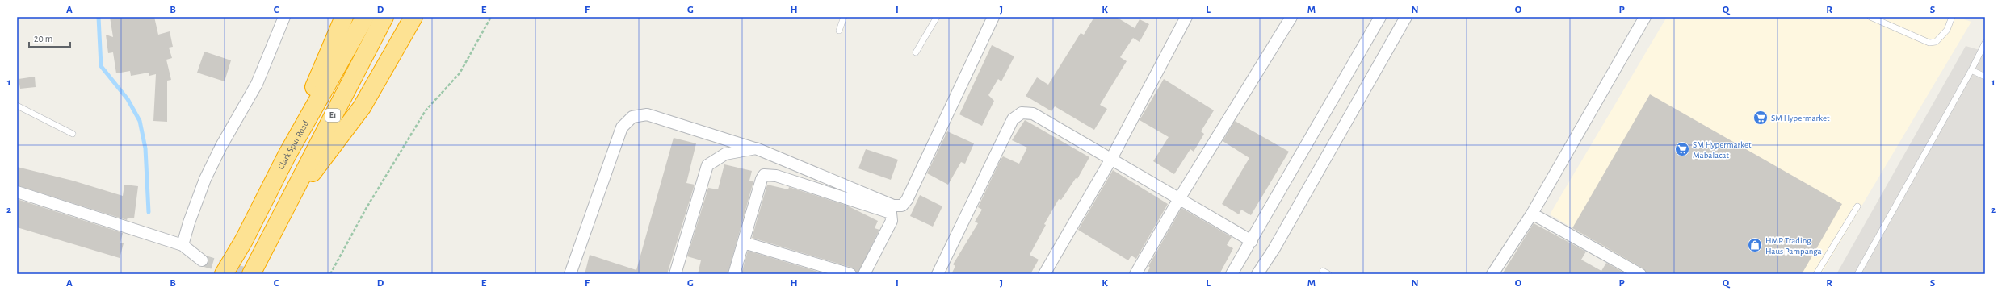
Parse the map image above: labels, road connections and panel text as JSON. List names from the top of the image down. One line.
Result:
{"streets":{"highway":["E1","Clark Spur Road"]},"places":{"supermarket":["SM Hypermarket","SM Hypermarket Mabalacat"],"shop":["HMR Trading Haus Pampanga"]},"scale_bar":"20 m","grid":{"columns":["A","B","C","D","E","F","G","H","I","J","K","L","M","N","O","P","Q","R","S"],"rows":["1","2"]}}
